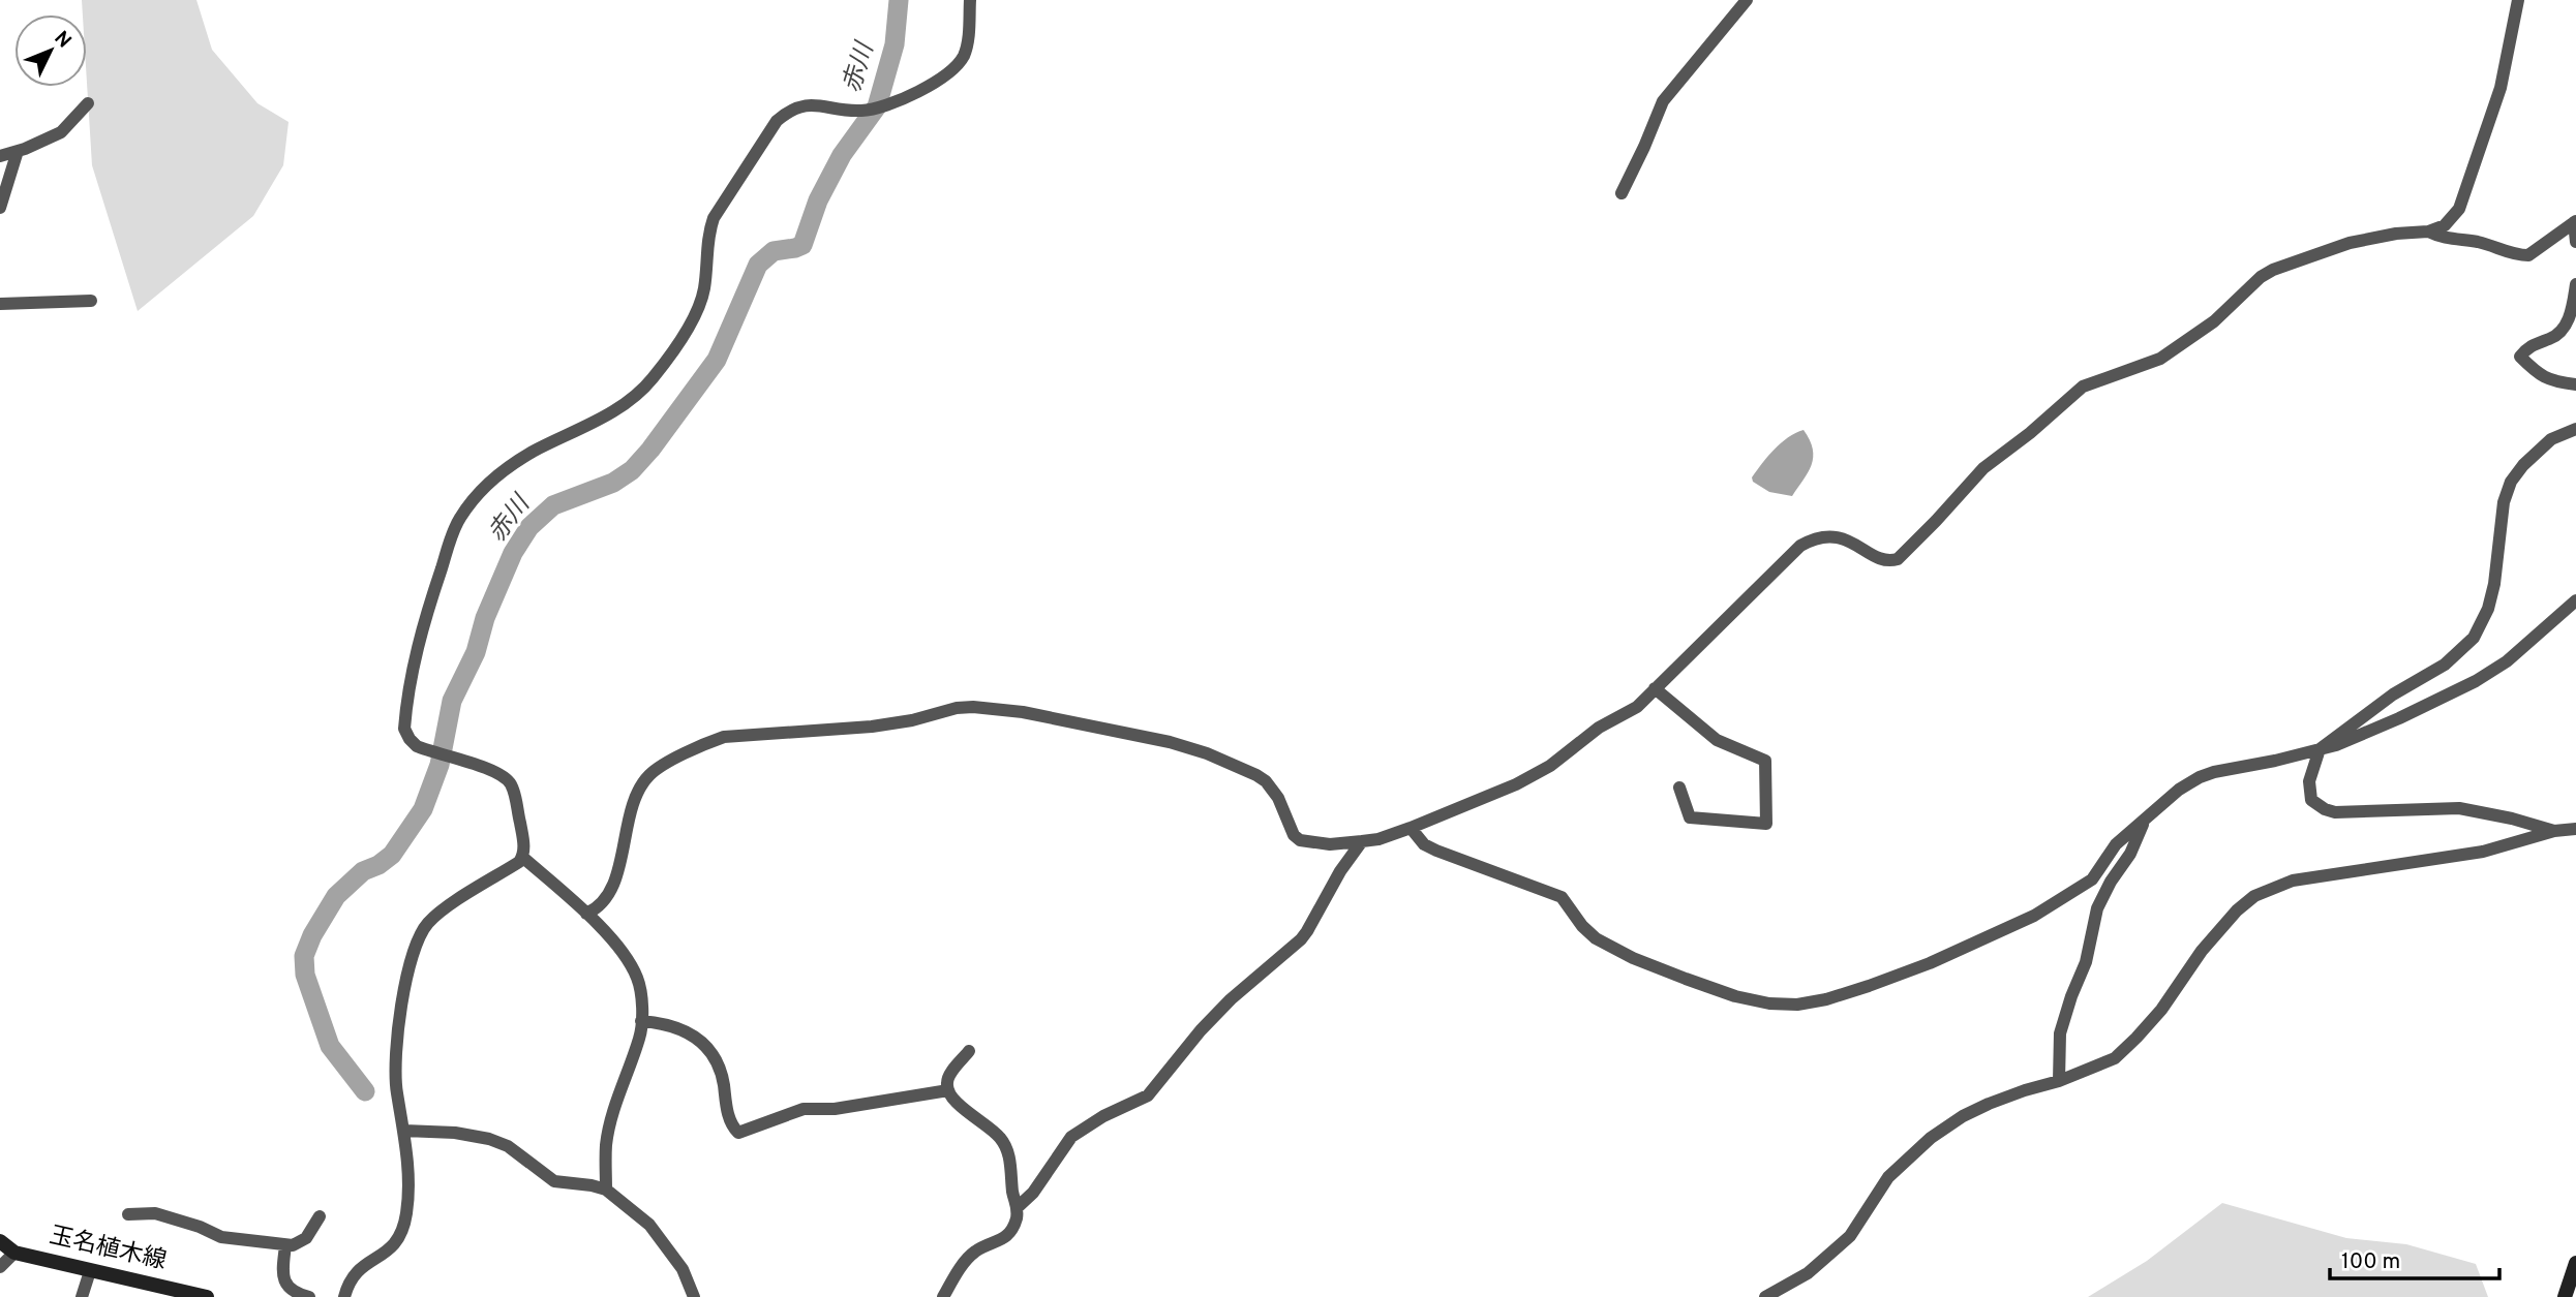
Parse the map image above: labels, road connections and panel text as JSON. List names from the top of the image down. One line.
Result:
{"streets":{"main road":["玉名植木線"]},"water":["赤川"],"scale_bar":"100 m","north":"top right"}
